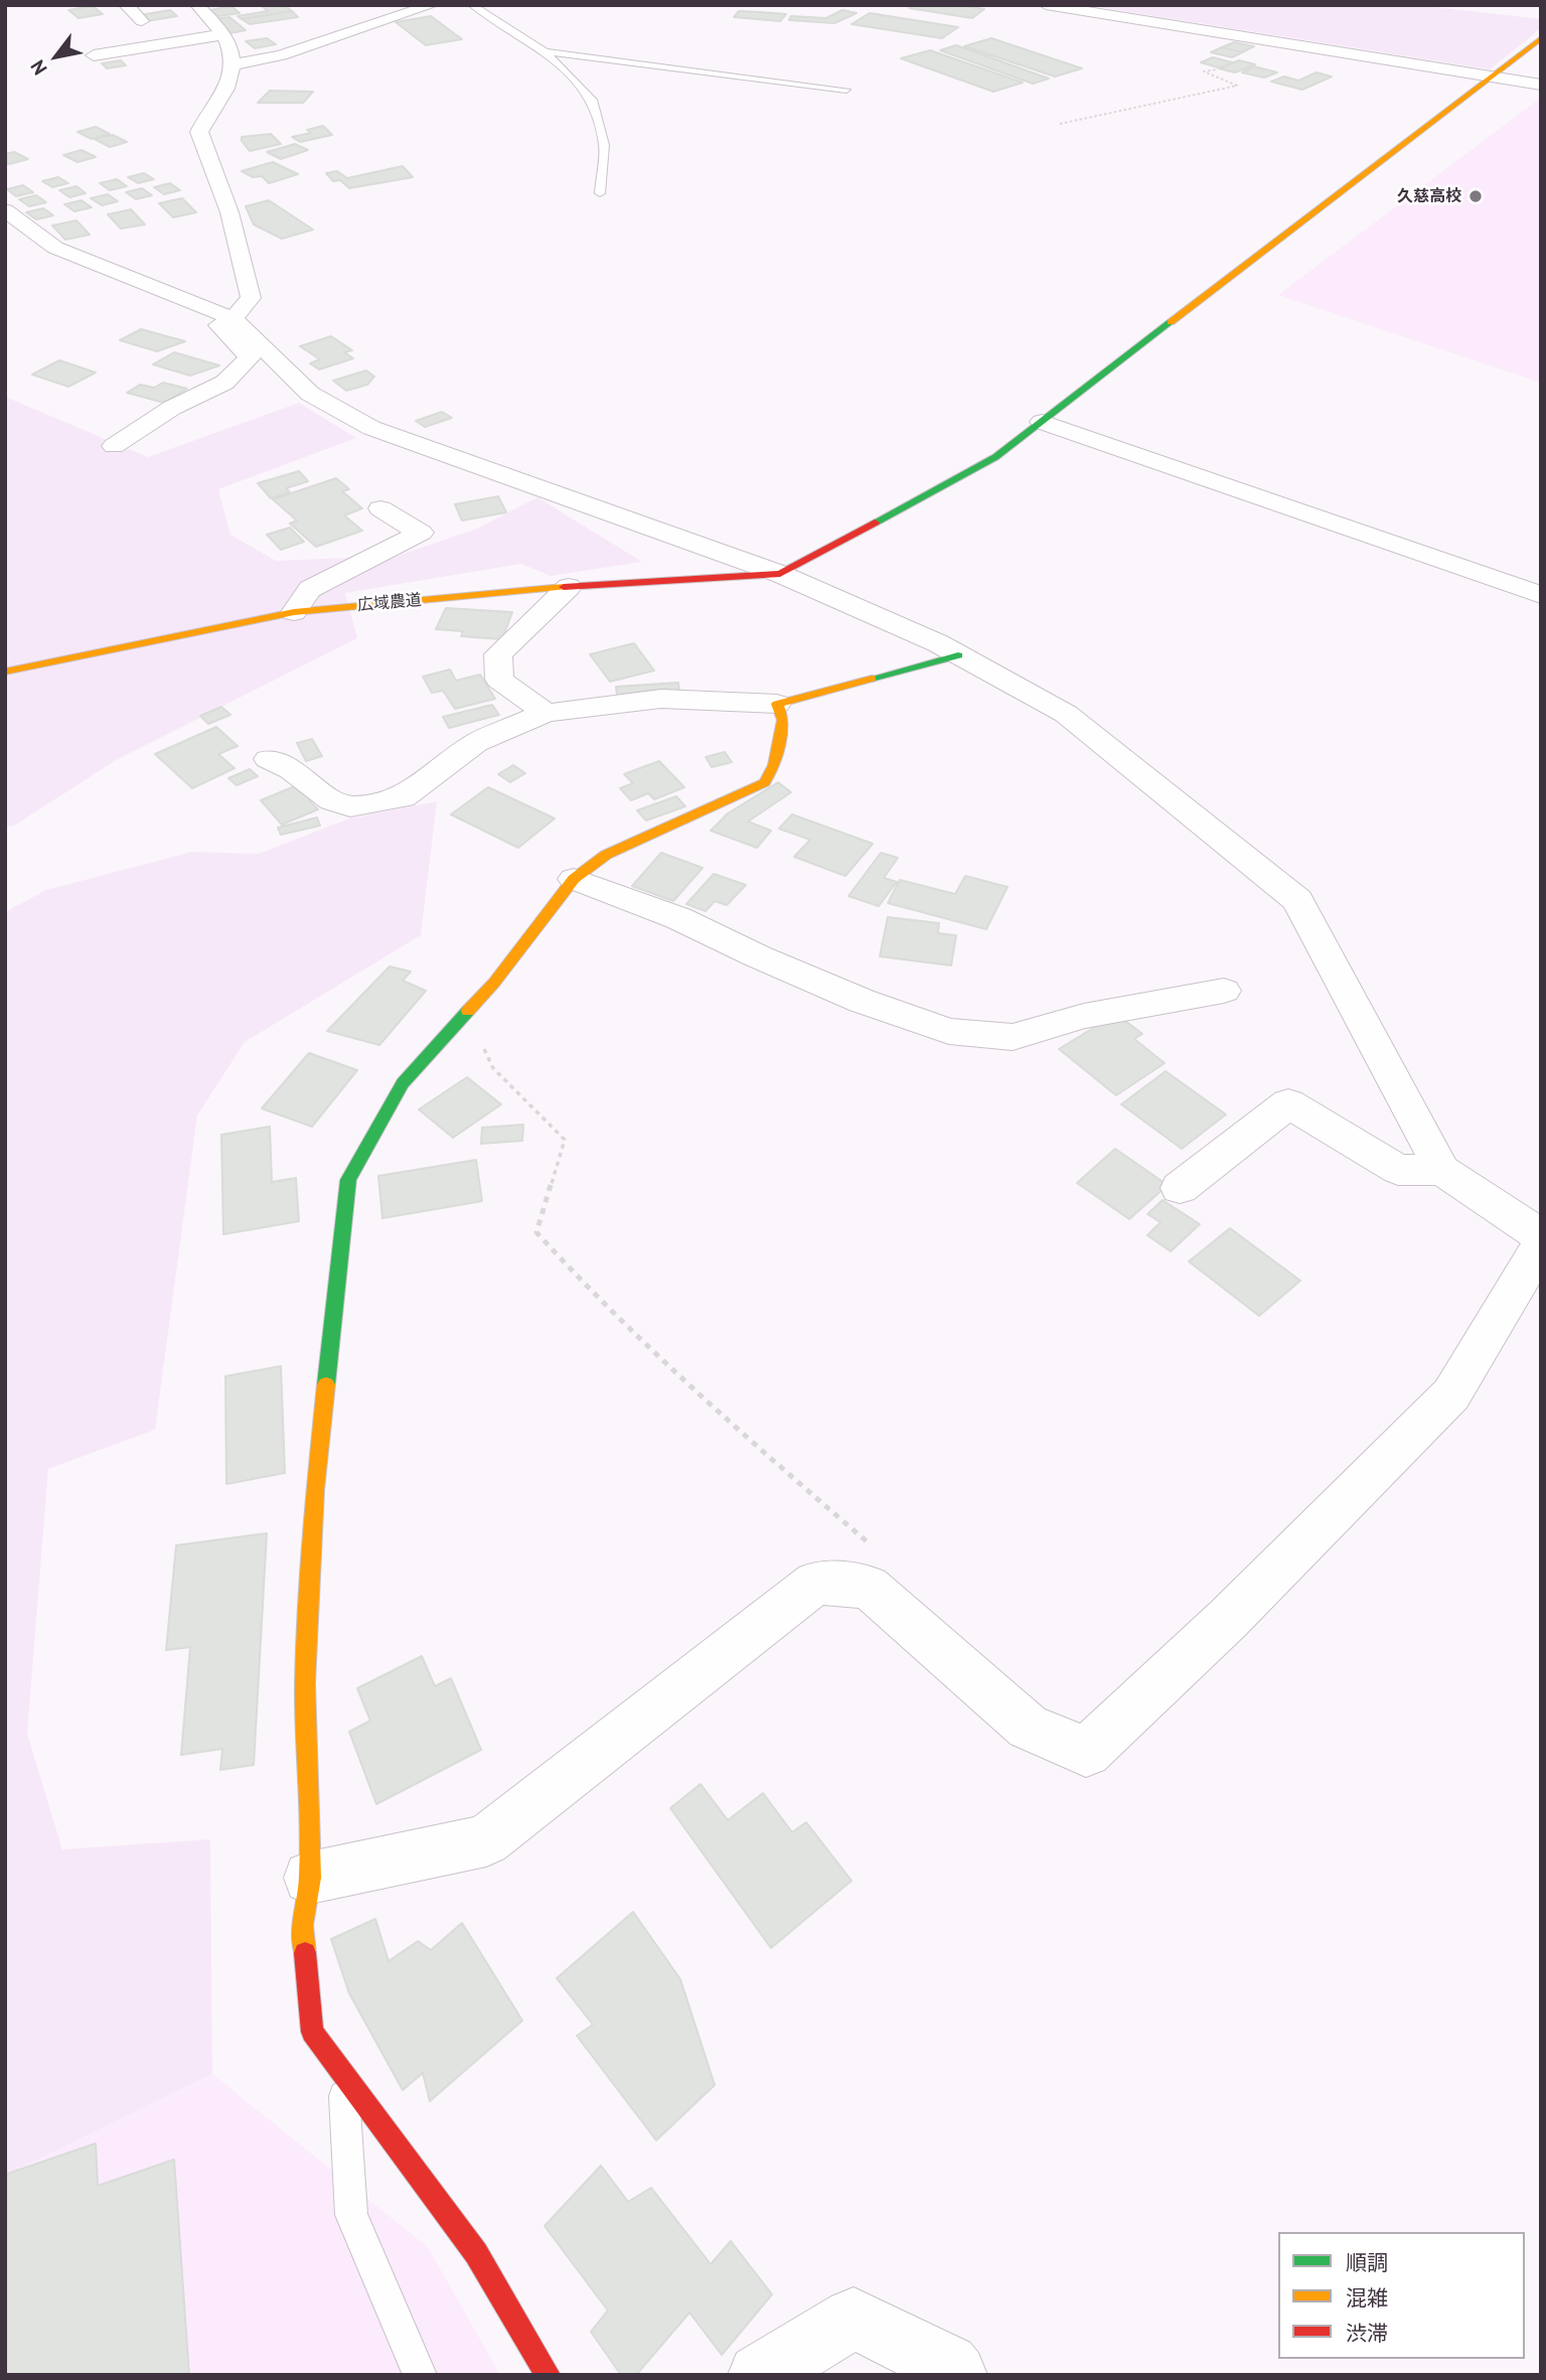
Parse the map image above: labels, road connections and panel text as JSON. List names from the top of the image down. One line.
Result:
{"streets":{"street":["広域農道"]},"places":["久慈高校"],"legend":["順調","混雑","渋滞"],"north":"bottom left"}
